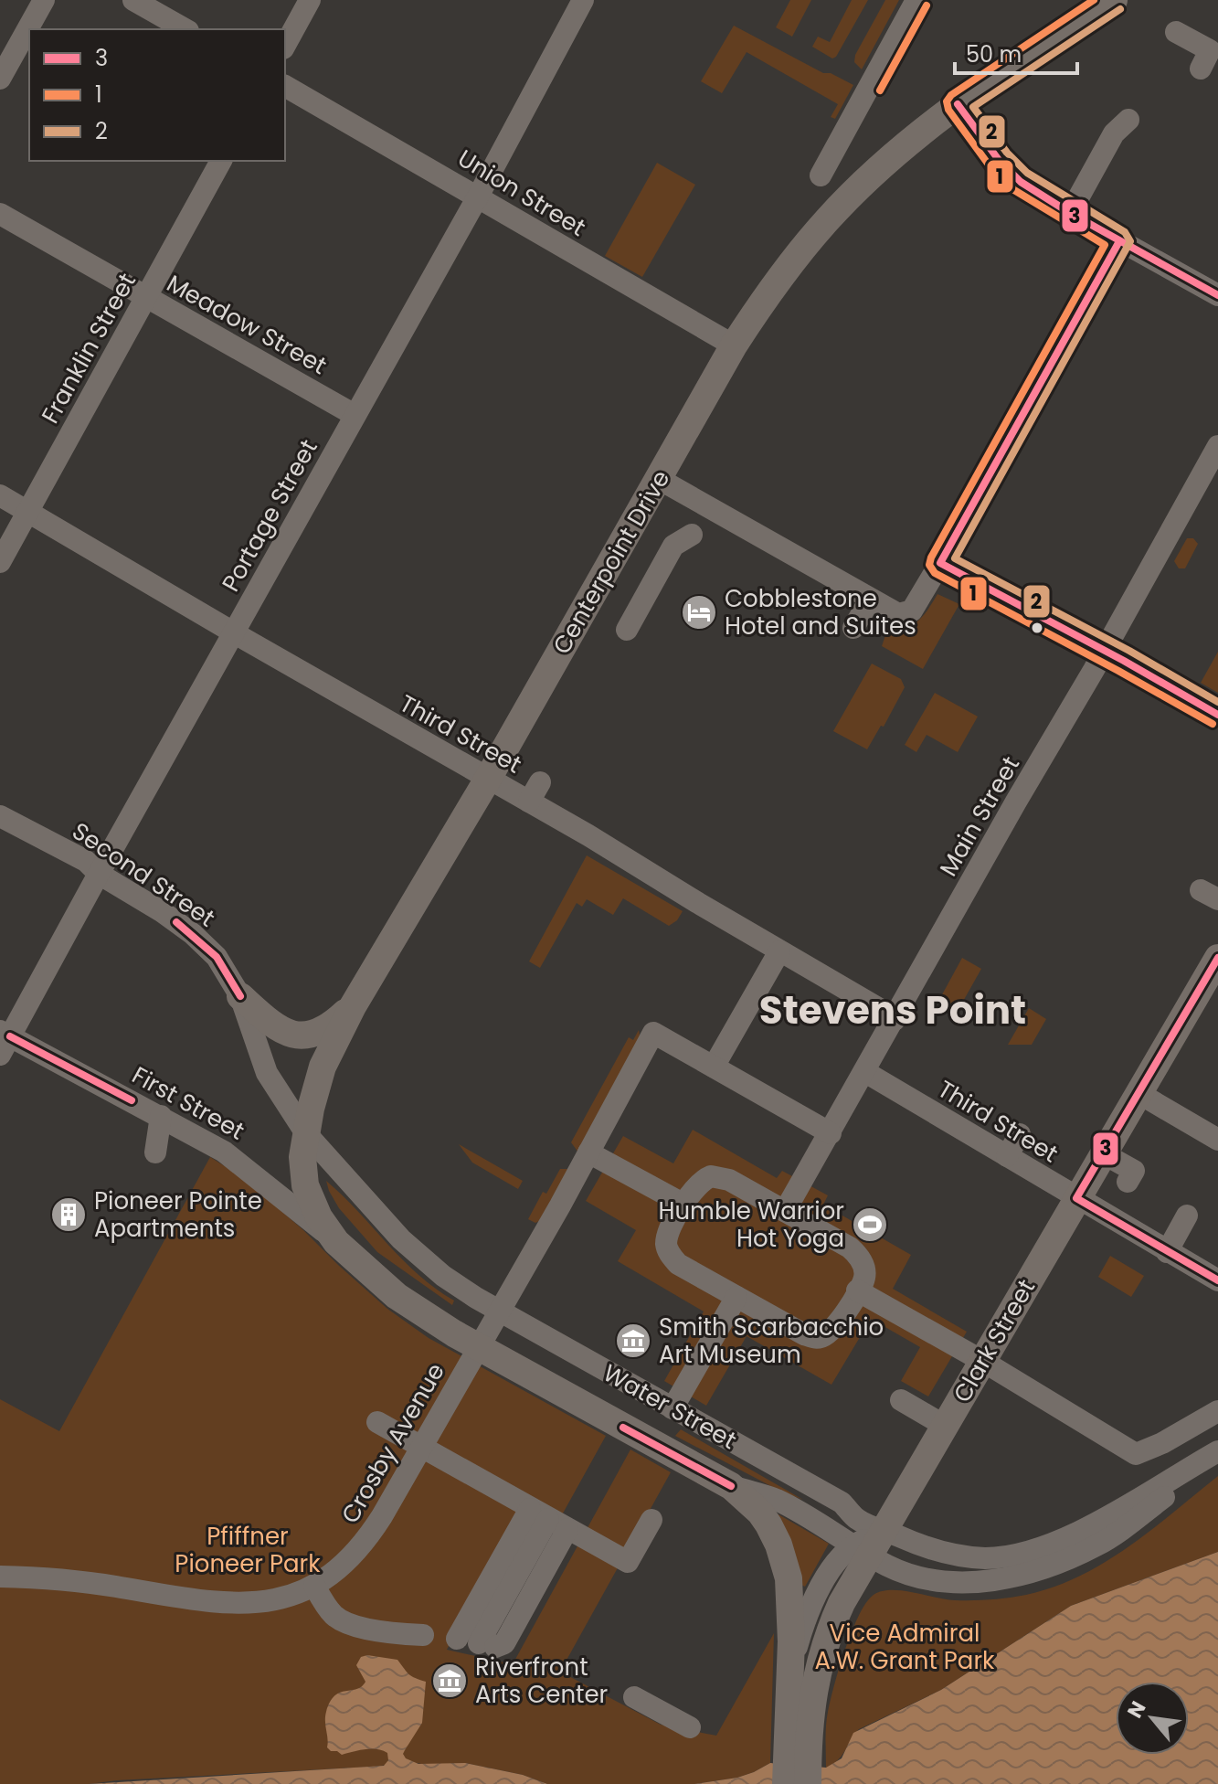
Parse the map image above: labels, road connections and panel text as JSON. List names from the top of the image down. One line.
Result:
{"streets":{"main road":["Centerpoint Drive","Clark Street","Water Street"],"street":["Union Street","Meadow Street","Franklin Street","Portage Street","Third Street","Main Street","Second Street","First Street","Crosby Avenue"]},"crossings":[["Union Street","Portage Street"],["Union Street","Centerpoint Drive"],["Meadow Street","Franklin Street"],["Meadow Street","Portage Street"],["Franklin Street","Third Street"],["Portage Street","Third Street"],["Portage Street","Second Street"],["Portage Street","First Street"],["Centerpoint Drive","Third Street"],["Centerpoint Drive","First Street"],["Centerpoint Drive","Water Street"],["Third Street","Main Street"],["Third Street","Clark Street"],["Second Street","Water Street"],["First Street","Water Street"],["Clark Street","Water Street"],["Water Street","Crosby Avenue"]],"districts":["Stevens Point"],"parks":["Pfiffner Pioneer Park","Vice Admiral A.W. Grant Park"],"places":{"hotel":["Cobblestone Hotel and Suites"],"building":["Pioneer Pointe Apartments"],"sports":["Humble Warrior Hot Yoga"],"museum":["Smith Scarbacchio Art Museum","Riverfront Arts Center"]},"lines":["transit line 1","transit line 2","transit line 3"],"legend":["3","1","2"],"scale_bar":"50 m","north":"top left"}
